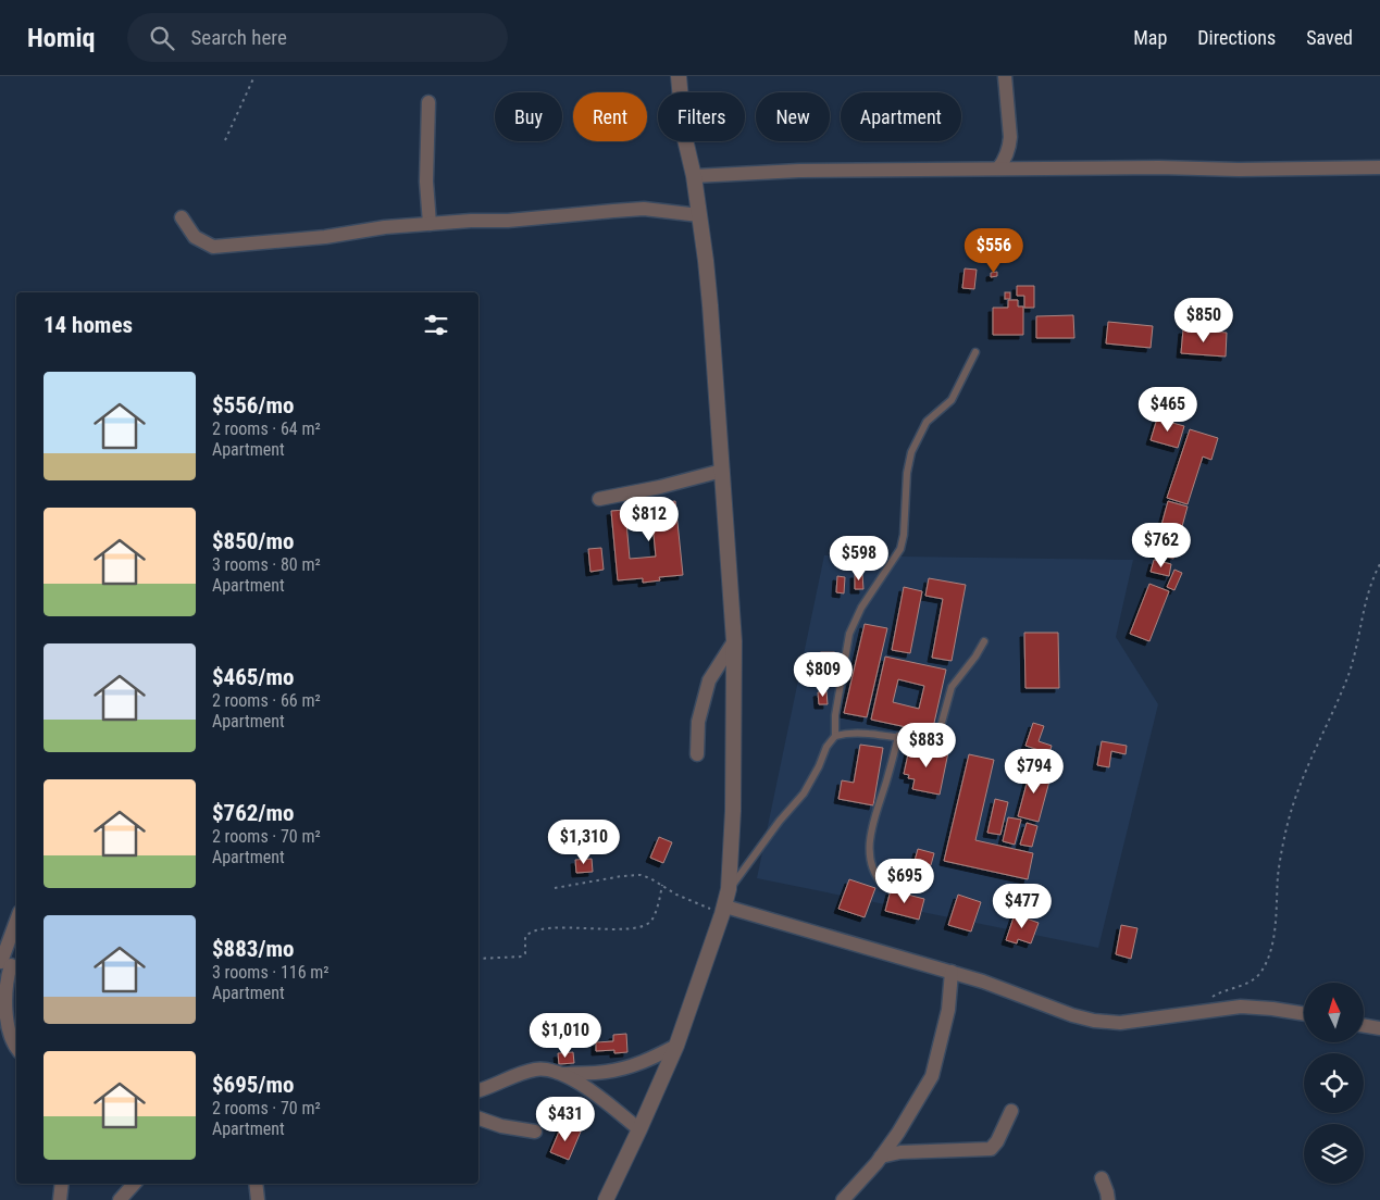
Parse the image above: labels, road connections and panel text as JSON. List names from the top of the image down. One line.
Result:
{"north":"top","page":{"header":"Homiq","search":"Search here","nav":["Map","Directions","Saved"],"chip":["Buy","Rent","Filters","New","Apartment"],"price":["$556","$850","$465","$812","$762","$598","$809","$883","$794","$1,310","$695","$477","$1,010","$431"],"heading":"14 homes","list":[{"name":"$556/mo","note":"2 rooms · 64 m² · Apartment"},{"name":"$850/mo","note":"3 rooms · 80 m² · Apartment"},{"name":"$465/mo","note":"2 rooms · 66 m² · Apartment"},{"name":"$762/mo","note":"2 rooms · 70 m² · Apartment"},{"name":"$883/mo","note":"3 rooms · 116 m² · Apartment"},{"name":"$695/mo","note":"2 rooms · 70 m² · Apartment"}]}}
